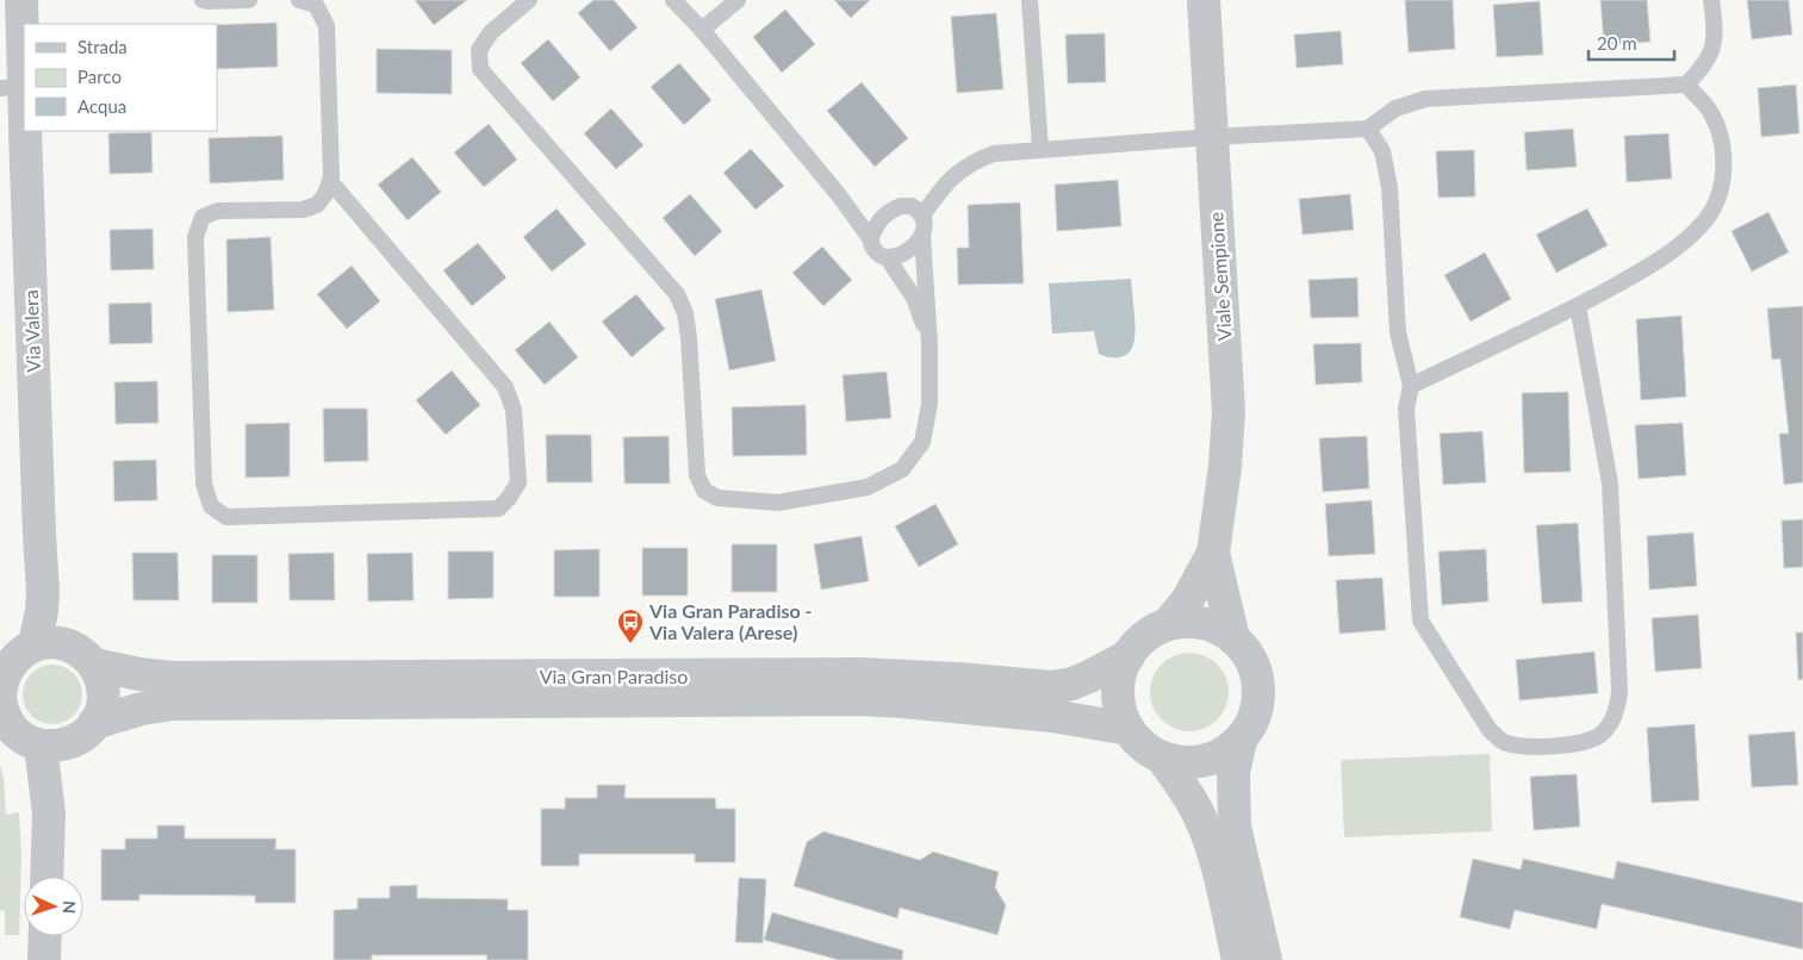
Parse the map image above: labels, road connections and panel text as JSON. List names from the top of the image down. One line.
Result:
{"streets":{"street":["Viale Sempione","Via Valera","Via Gran Paradiso"]},"crossings":[["Viale Sempione","Via Gran Paradiso"],["Via Valera","Via Gran Paradiso"]],"places":{"bus stop":["Via Gran Paradiso - Via Valera (Arese)"]},"legend":["Strada","Parco","Acqua"],"scale_bar":"20 m","north":"right"}
